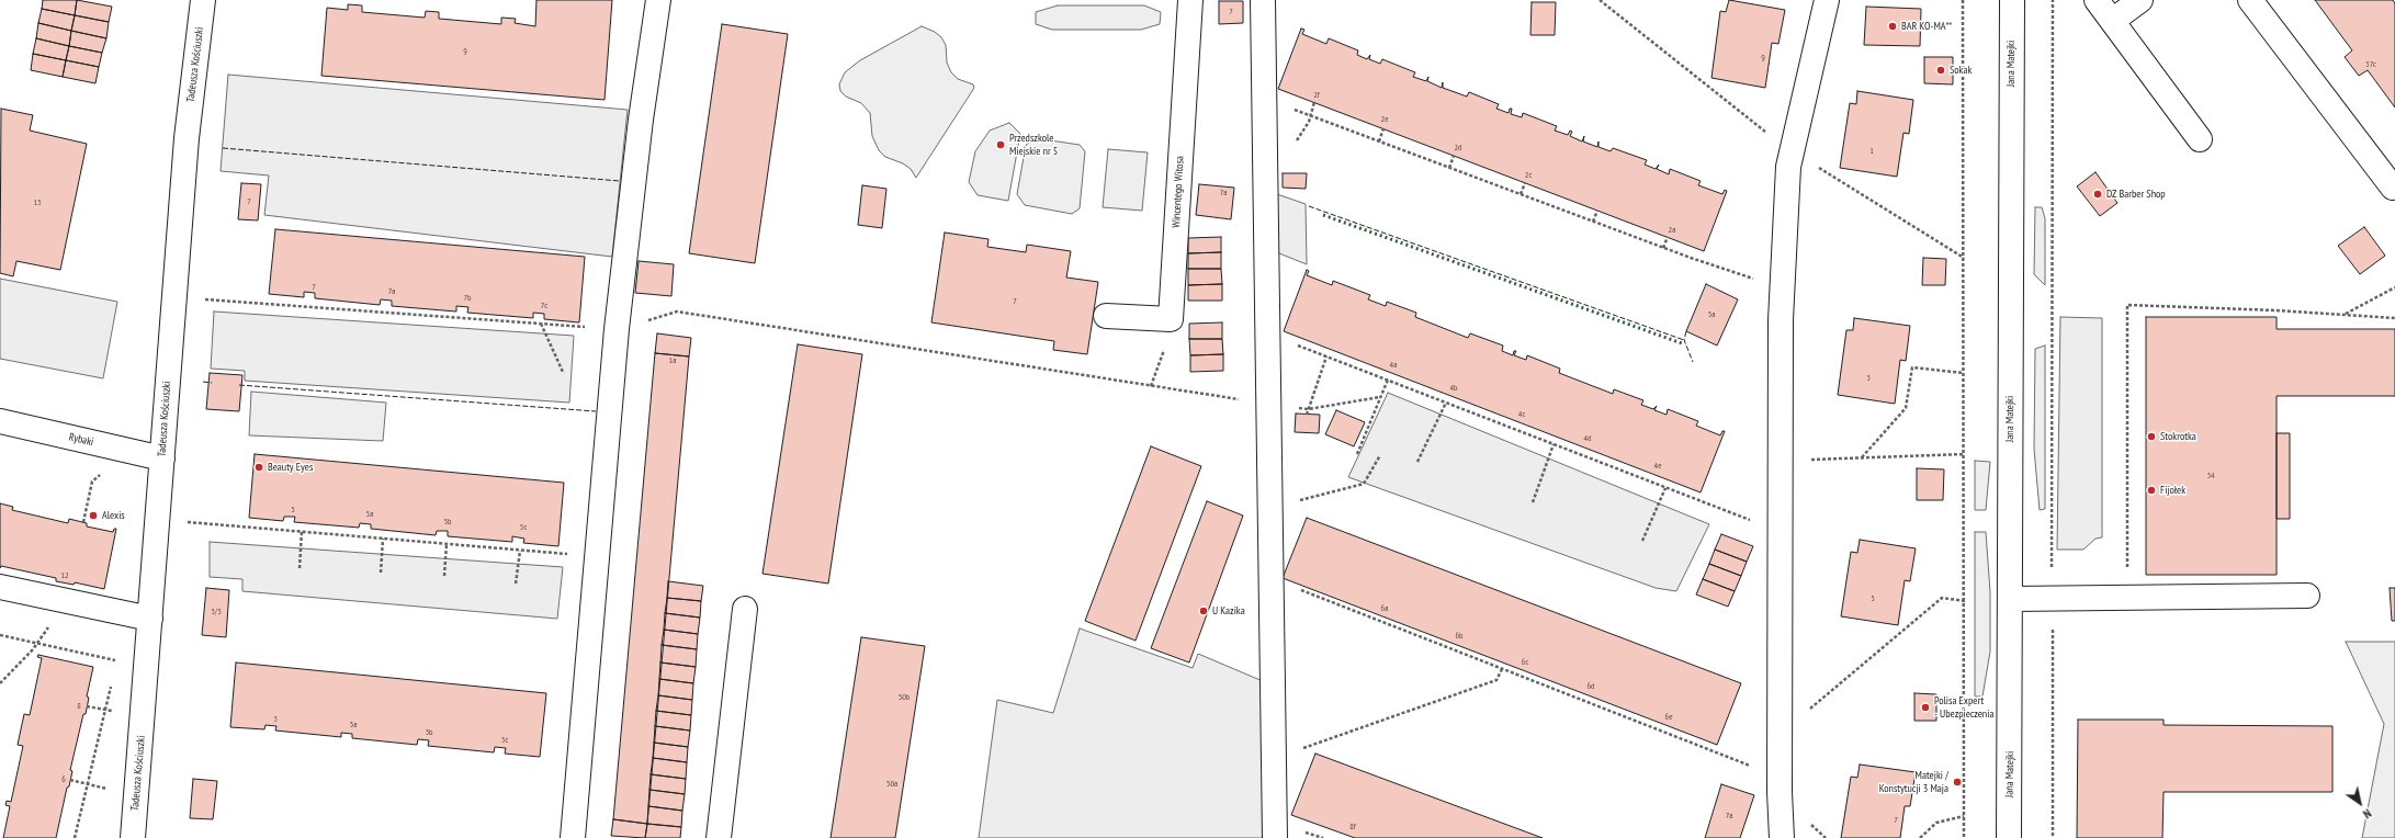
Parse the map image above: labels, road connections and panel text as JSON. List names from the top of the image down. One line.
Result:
{"streets":{"street":["Jana Matejki","Tadeusza Kościuszki","Wincentego Witosa","Rybaki"]},"crossings":[["Tadeusza Kościuszki","Rybaki"]],"places":["BAR KO-MA**","Sokak","Przedszkole Miejskie nr 5","DZ Barber Shop","Stokrotka","Beauty Eyes","Fijołek","Alexis","U Kazika","Polisa Expert - Ubezpieczenia","Matejki / Konstytucji 3 Maja"],"house_numbers":["7","9","9","37c","2f","2e","2d","1","2c","7a","7","13","2a","7","7a","7b","7","7c","3a","1a","4a","3","4b","4c","4d","4e","34","5","5a","5b","5c","12","5","6a","3/5","6b","6c","6d","50b","8","6e","3","3a","3b","3c","6","50a","7a","7","8f"],"north":"bottom right"}
